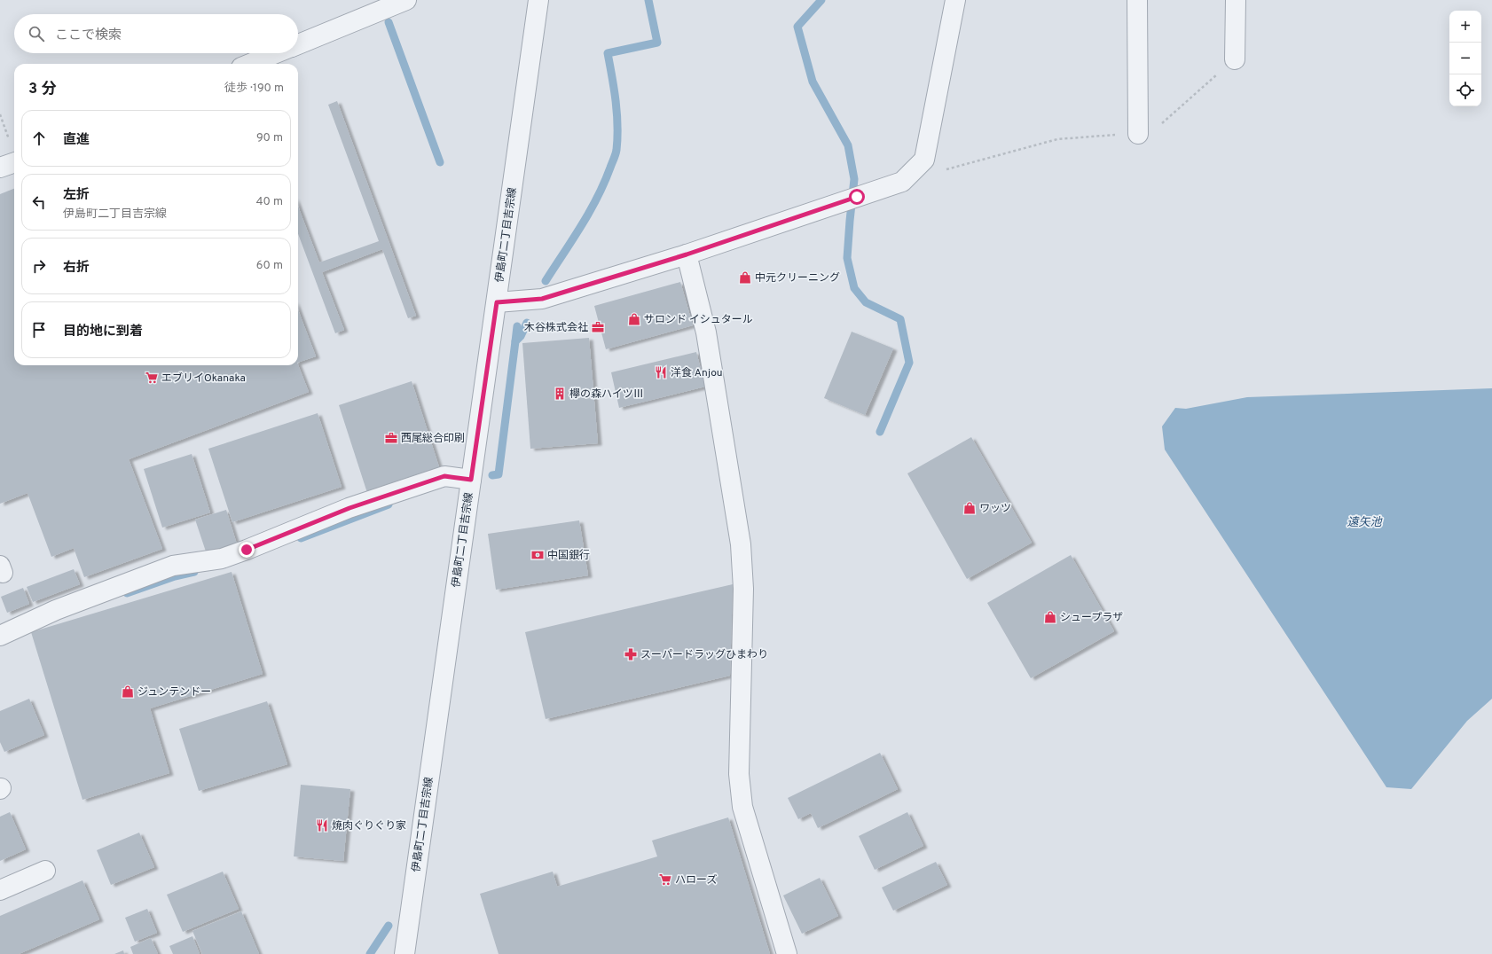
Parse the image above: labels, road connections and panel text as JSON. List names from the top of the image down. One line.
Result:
{"streets":{"street":["伊島町二丁目吉宗線"]},"water":["遠矢池"],"places":{"shop":["中元クリーニング","サロンド イシュタール","ワッツ","シュープラザ","ジュンテンドー"],"office":["木谷株式会社","西尾総合印刷"],"restaurant":["洋食 Anjou","焼肉ぐりぐり家"],"supermarket":["エブリイOkanaka","ハローズ"],"building":["欅の森ハイツⅢ"],"bank":["中国銀行"],"pharmacy":["スーパードラッグひまわり"]},"page":{"map_buttons":["+","−"],"search":"ここで検索","heading":["3 分","徒歩 · 190 m"],"list":[["直進","90 m"],["左折","伊島町二丁目吉宗線","40 m"],["右折","60 m"],"目的地に到着"]}}
